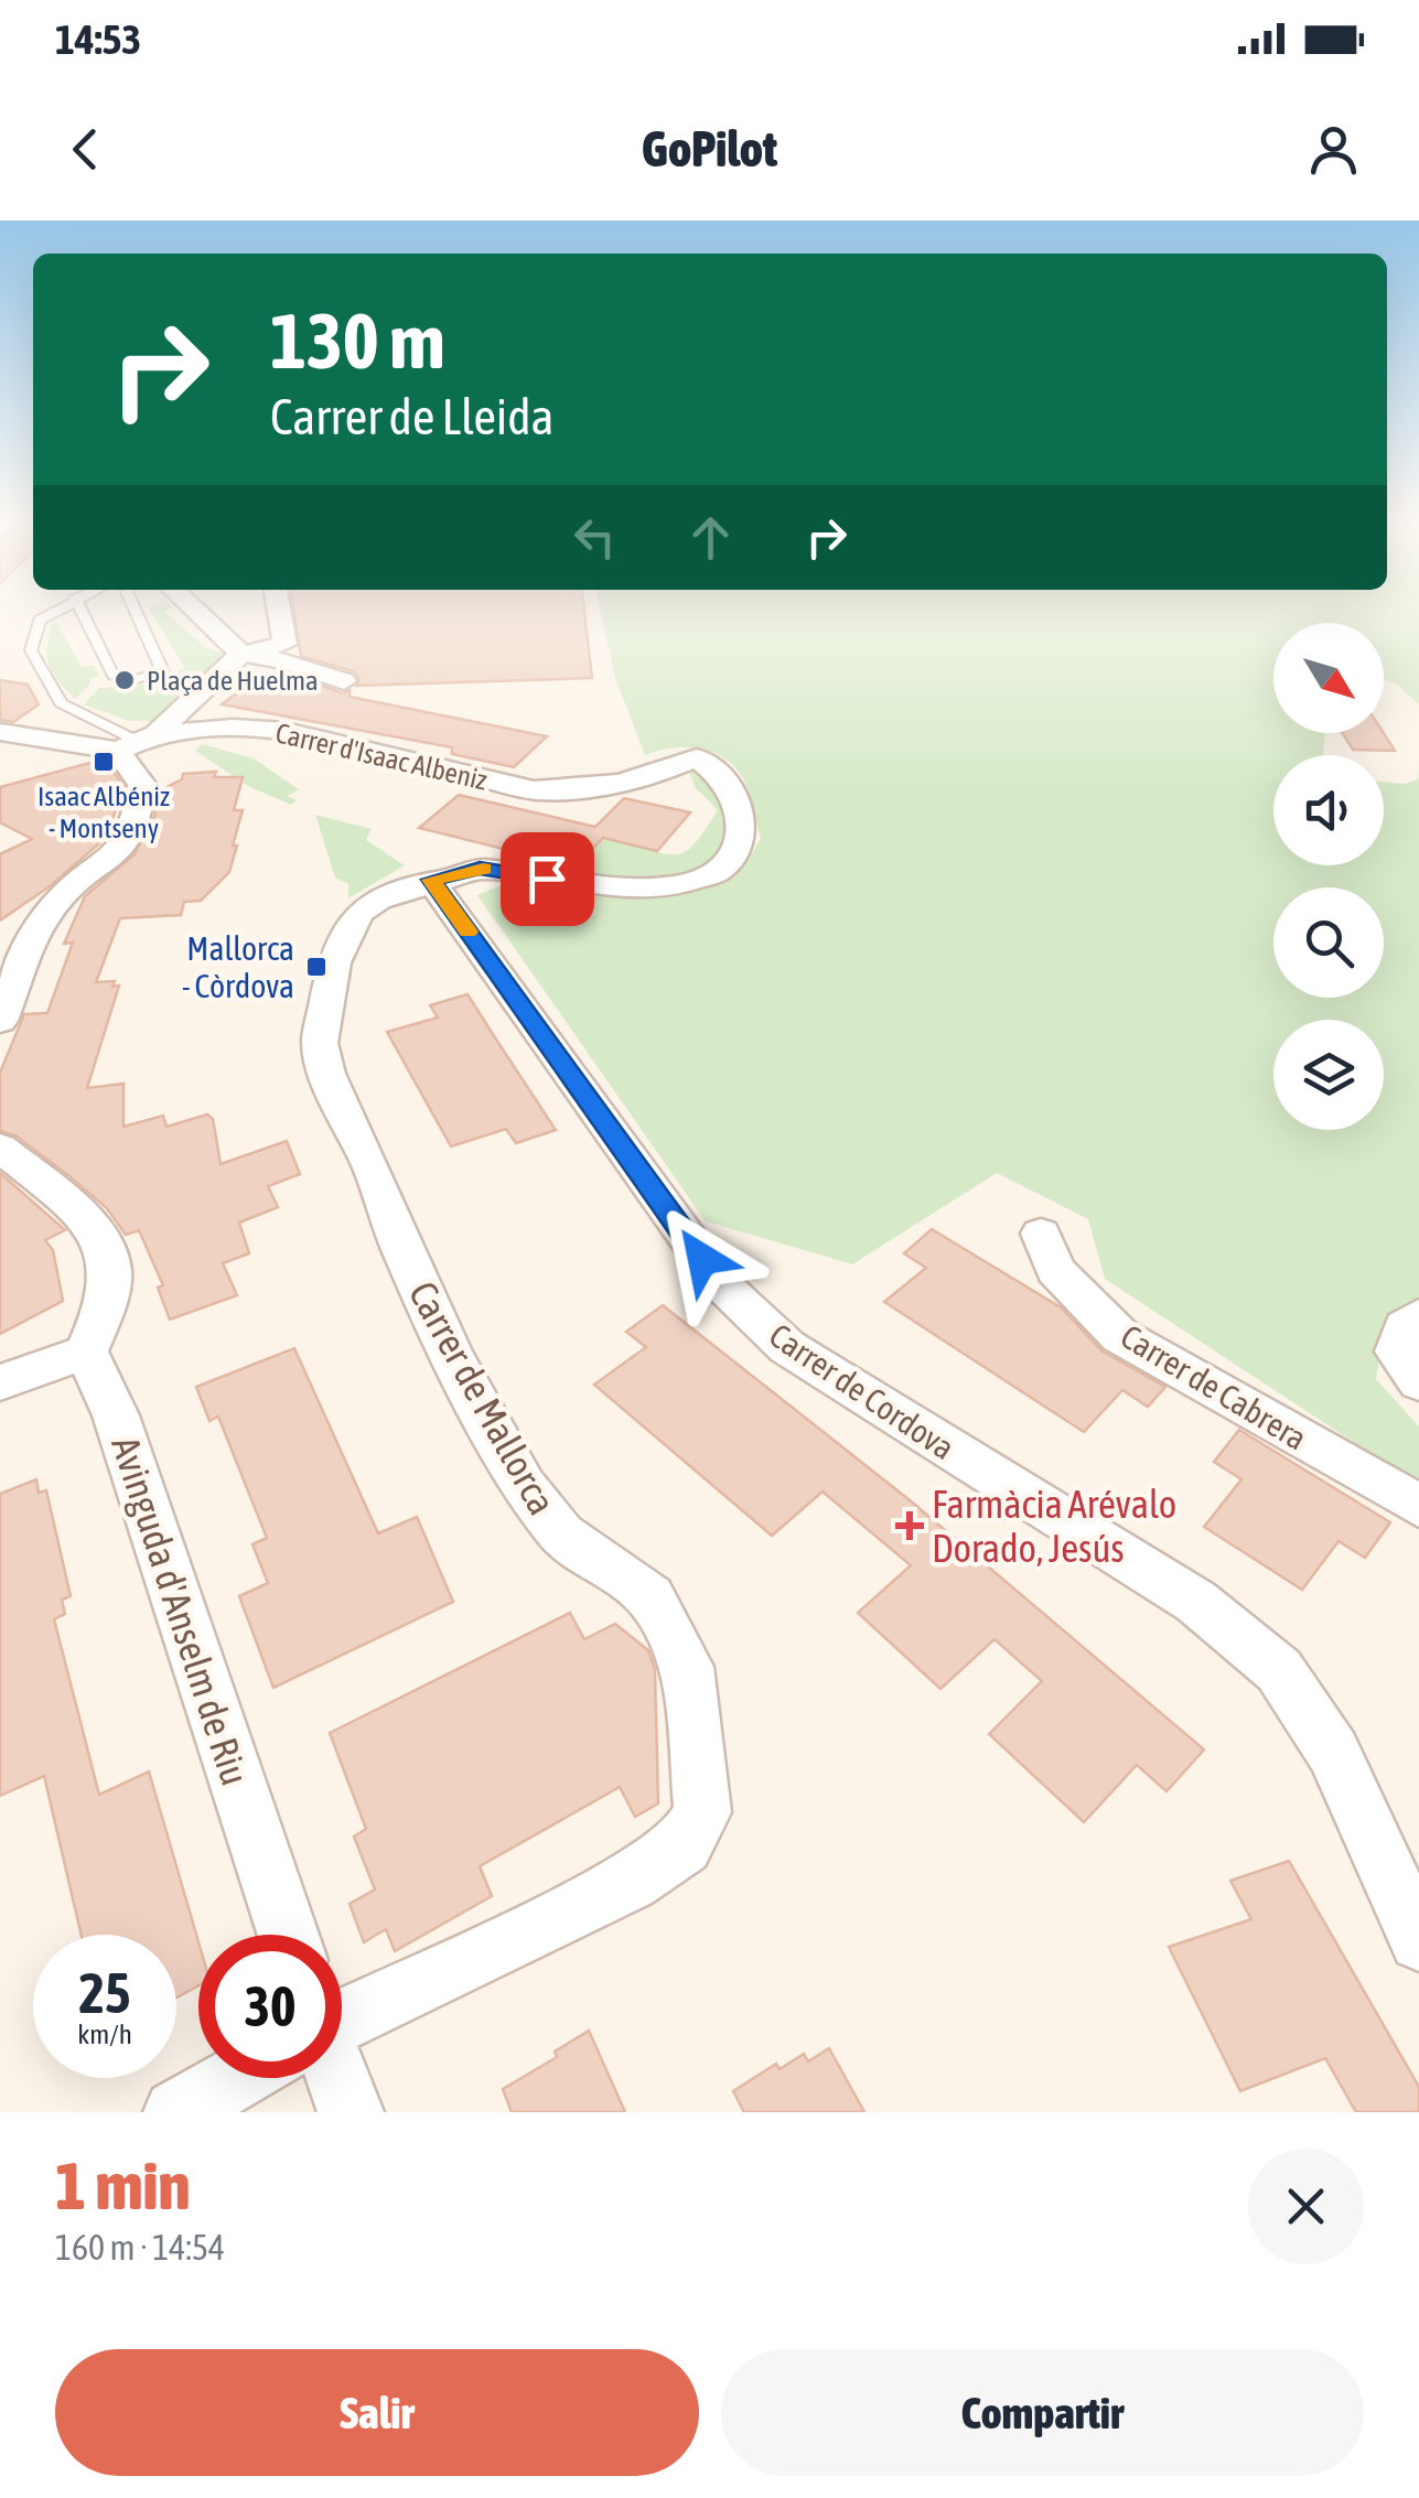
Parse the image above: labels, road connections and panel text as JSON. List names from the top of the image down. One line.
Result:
{"streets":{"street":["Carrer d'Isaac Albeniz","Carrer de Cabrera","Carrer de Cordova","Carrer de Mallorca","Avinguda d'Anselm de Riu"]},"crossings":[["Carrer d'Isaac Albeniz","Carrer de Mallorca"],["Carrer de Cordova","Carrer de Mallorca"]],"places":{"other":["Plaça de Huelma"],"transit":["Isaac Albéniz - Montseny","Mallorca - Còrdova"],"health":["Farmàcia Arévalo Dorado, Jesús"]},"north":"bottom right","page":{"status":"14:53","header":"GoPilot","turn":["130 m","Carrer de Lleida"],"speed":"25 km/h","limit":"30","heading":["1 min","160 m · 14:54"],"buttons":["Salir","Compartir"]}}
